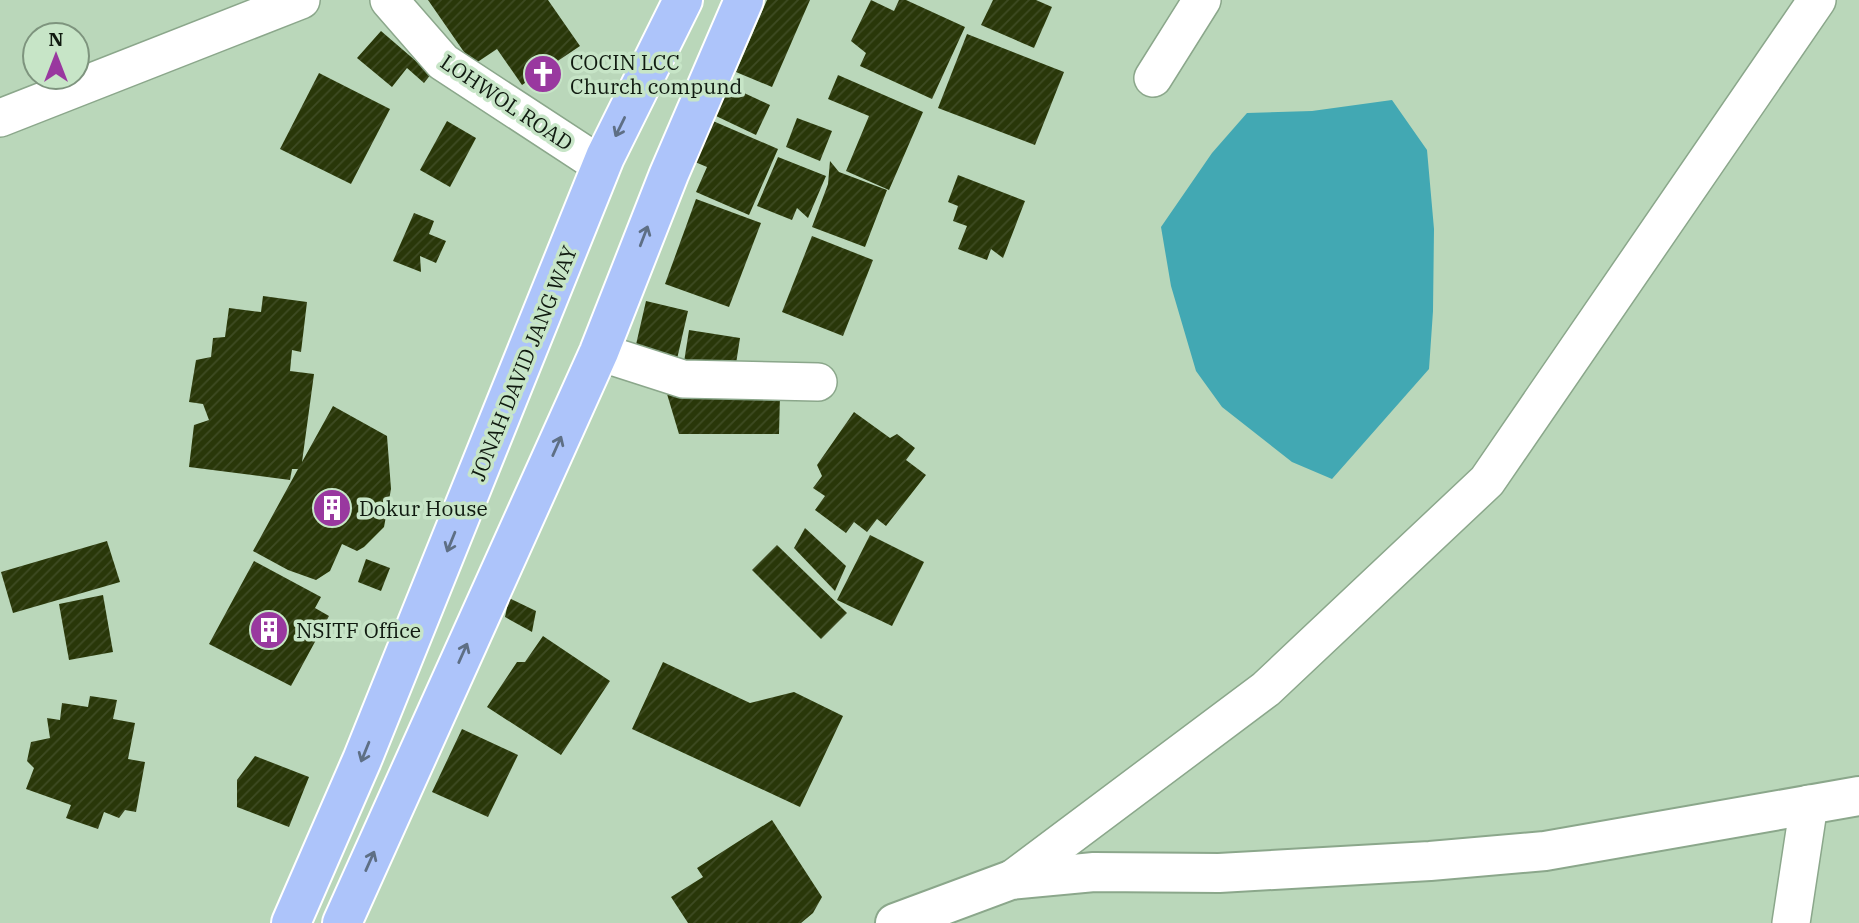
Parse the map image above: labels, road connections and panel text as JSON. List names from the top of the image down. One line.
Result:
{"streets":{"main road":["JONAH DAVID JANG WAY"],"street":["LOHWOL ROAD"]},"crossings":[["LOHWOL ROAD","JONAH DAVID JANG WAY"]],"places":{"church":["COCIN LCC Church compund"],"building":["Dokur House","NSITF Office"]},"north":"top"}
